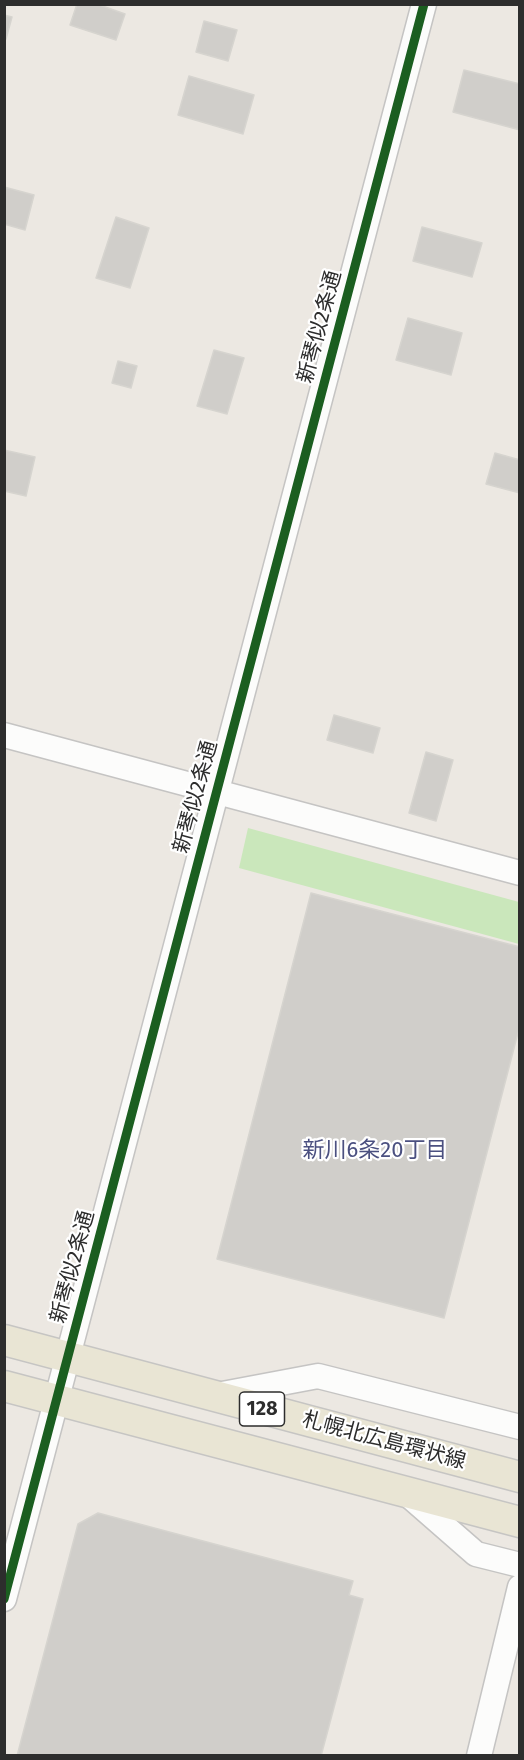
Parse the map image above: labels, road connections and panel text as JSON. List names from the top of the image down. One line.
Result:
{"streets":{"main road":["128","札幌北広島環状線"],"street":["新琴似2条通"]},"crossings":[["新琴似2条通","札幌北広島環状線"]],"districts":["新川6条20丁目"]}
